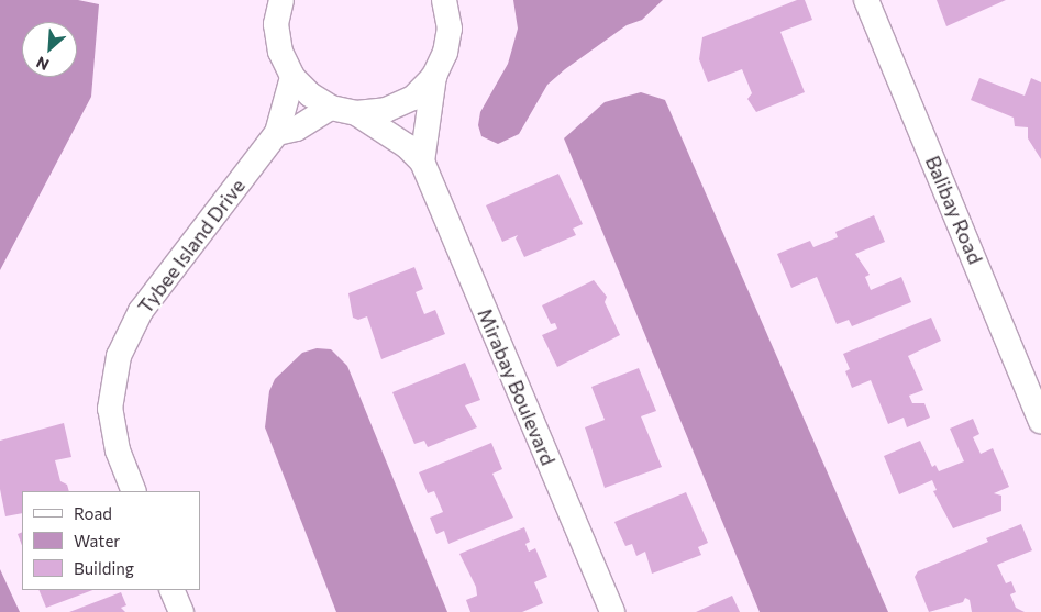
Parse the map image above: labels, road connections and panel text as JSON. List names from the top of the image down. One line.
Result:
{"streets":{"street":["Balibay Road","Tybee Island Drive","Mirabay Boulevard"]},"crossings":[["Tybee Island Drive","Mirabay Boulevard"]],"legend":["Road","Water","Building"],"north":"bottom left"}
